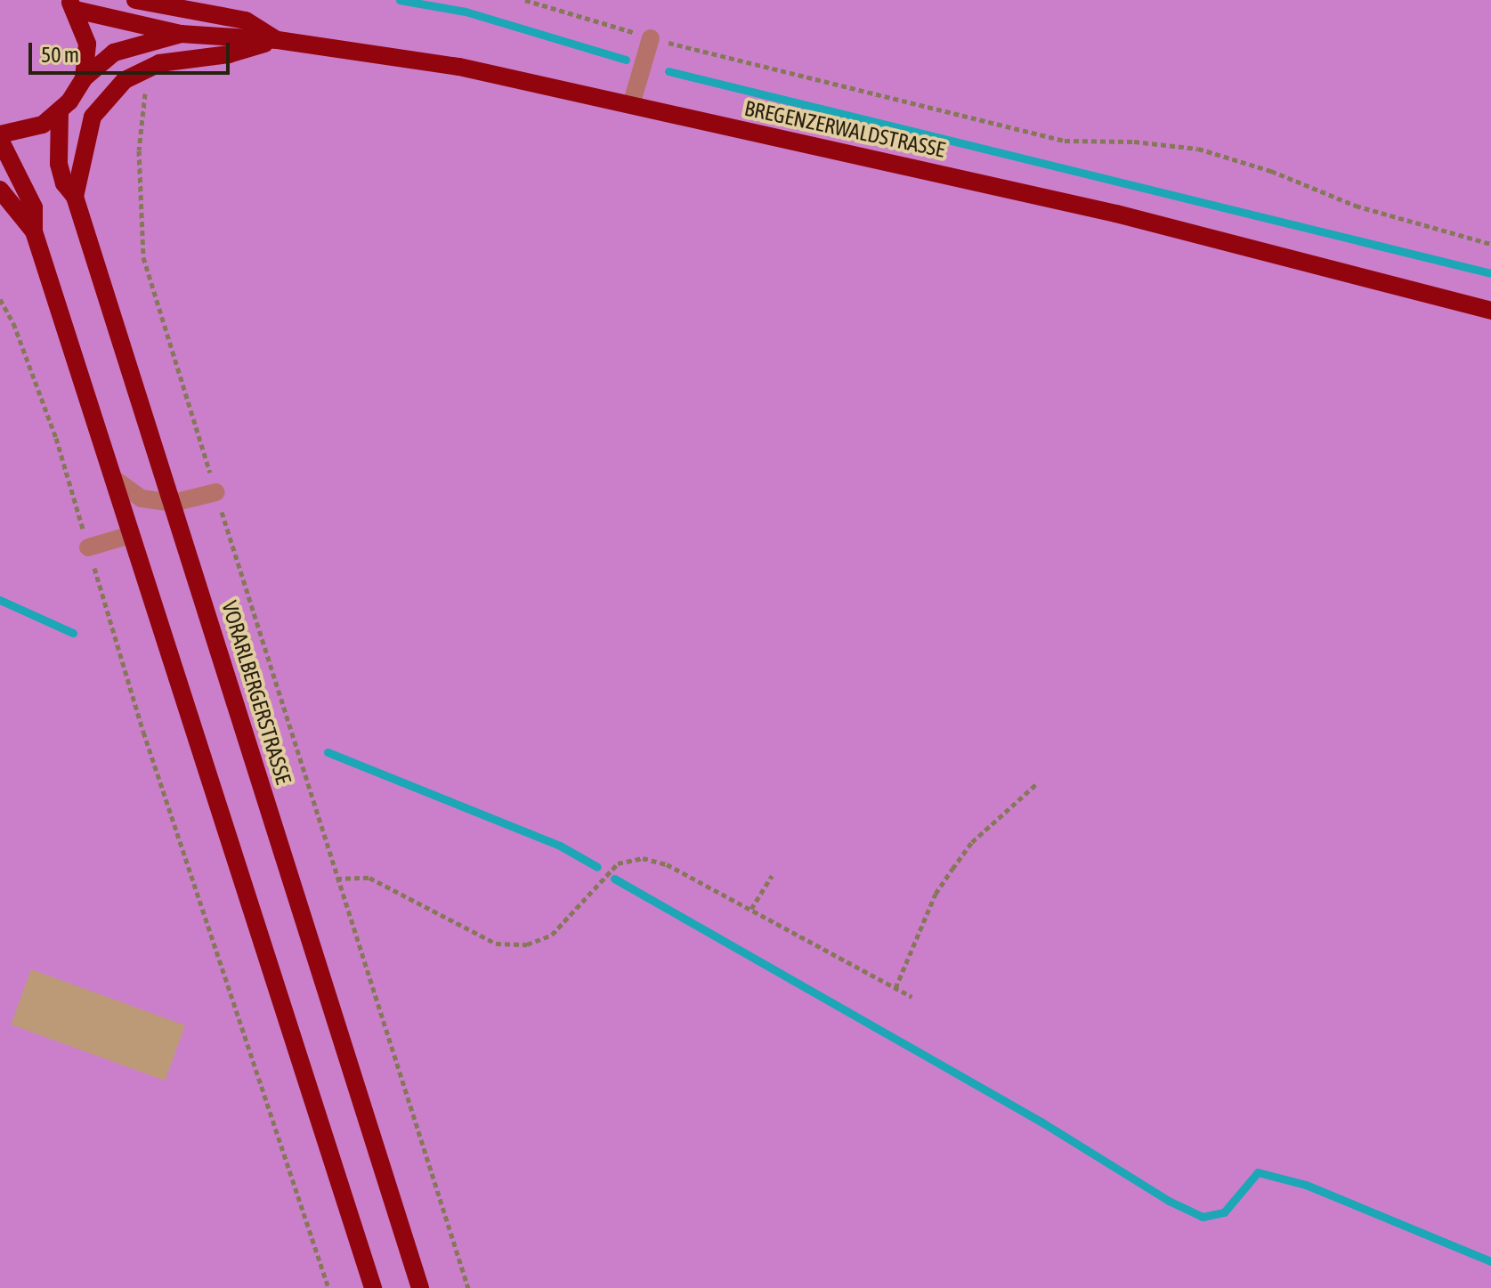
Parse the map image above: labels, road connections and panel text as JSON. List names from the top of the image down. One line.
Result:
{"streets":{"main road":["BREGENZERWALDSTRASSE","VORARLBERGERSTRASSE"]},"scale_bar":"50 m"}
